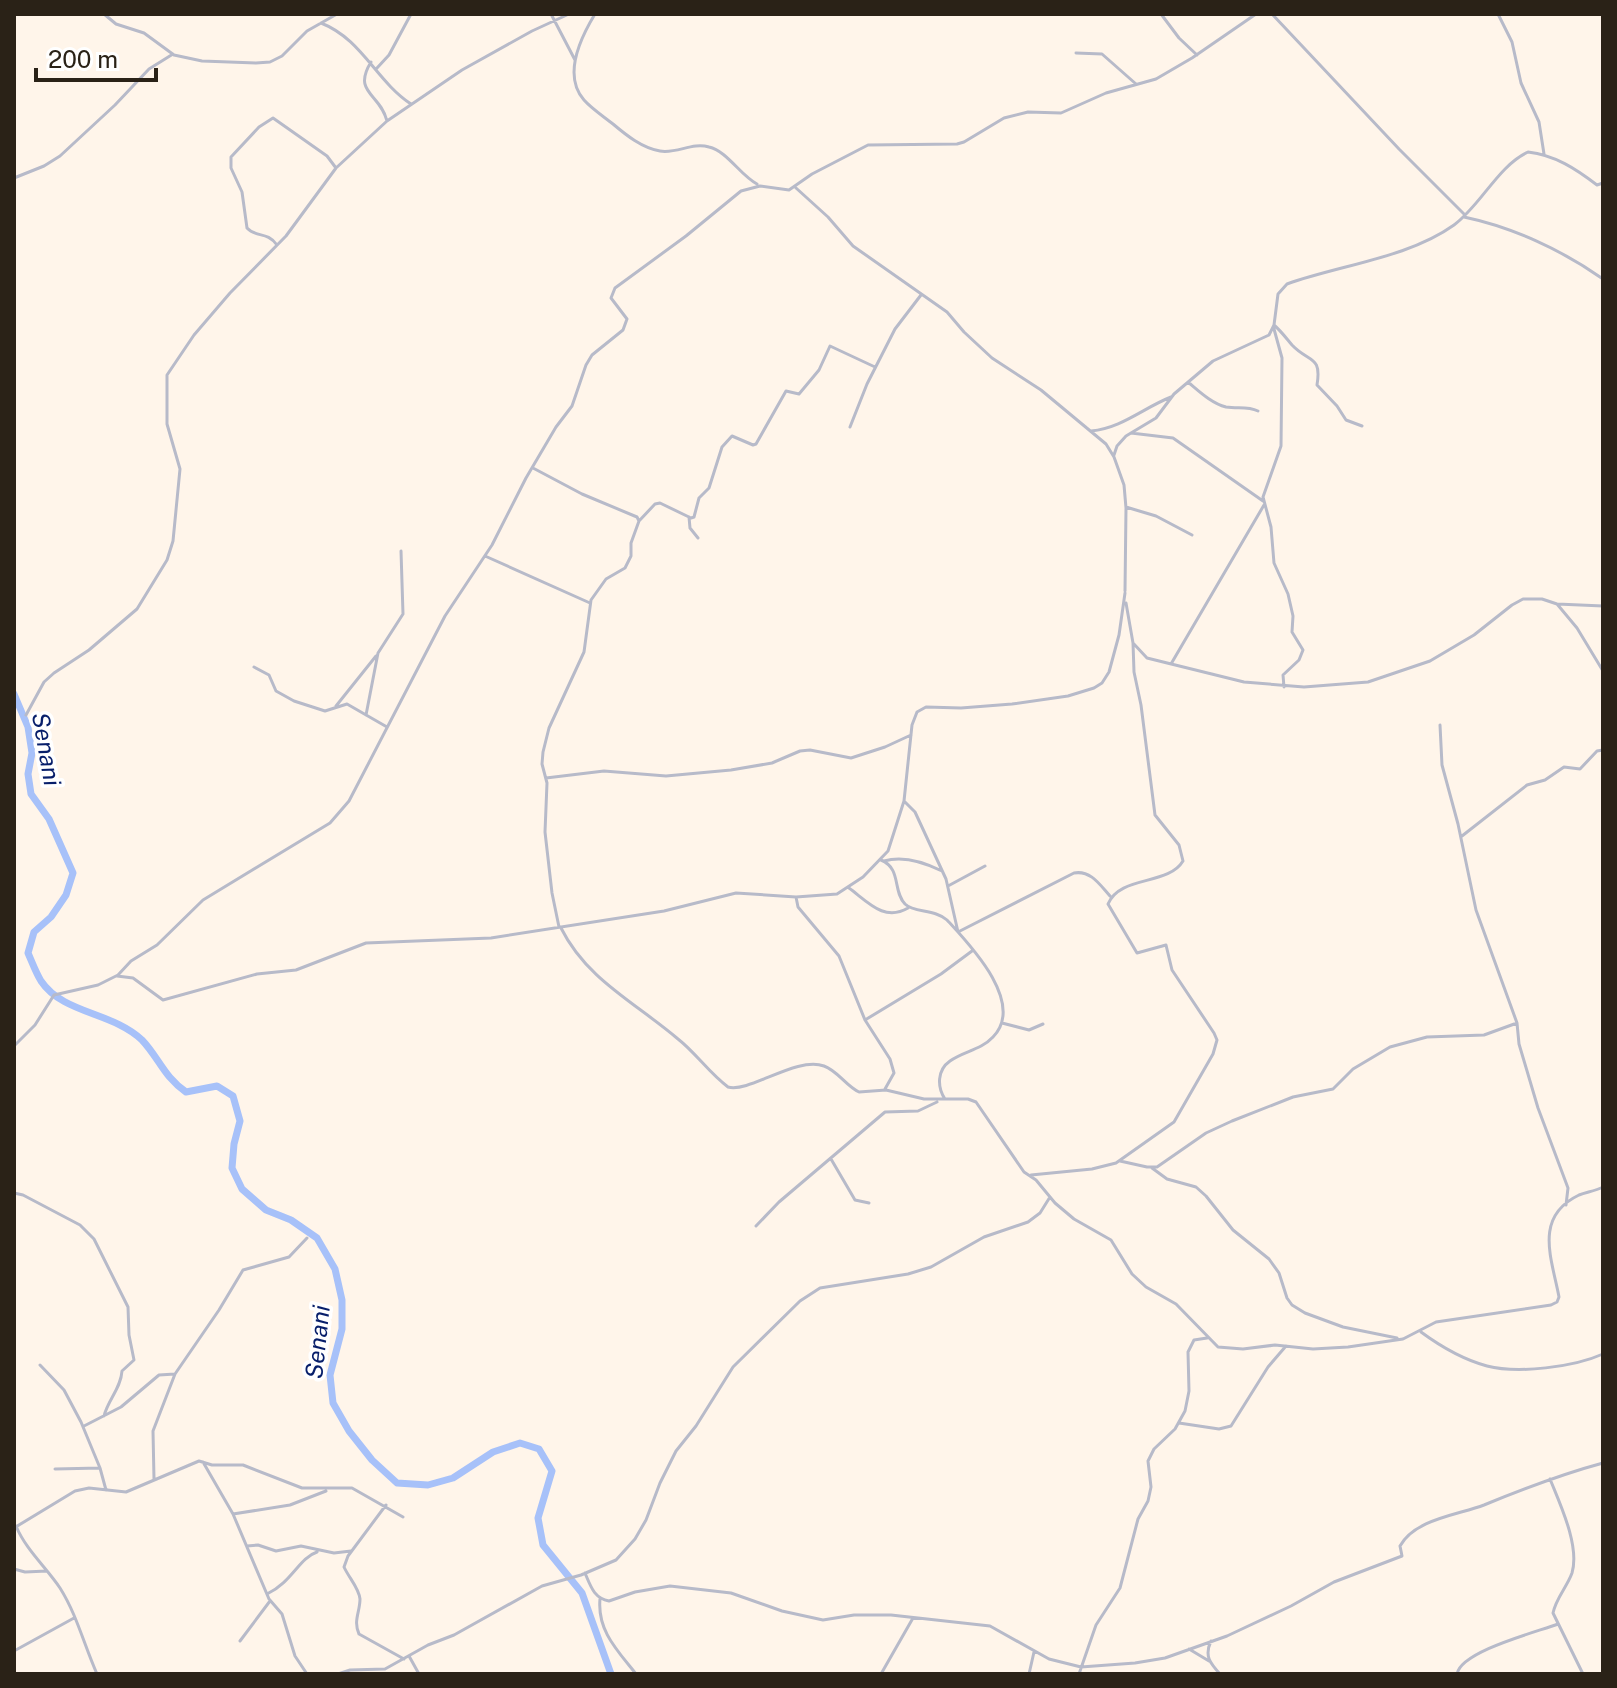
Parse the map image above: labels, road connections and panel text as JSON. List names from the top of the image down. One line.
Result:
{"water":["Senani"],"scale_bar":"200 m"}
